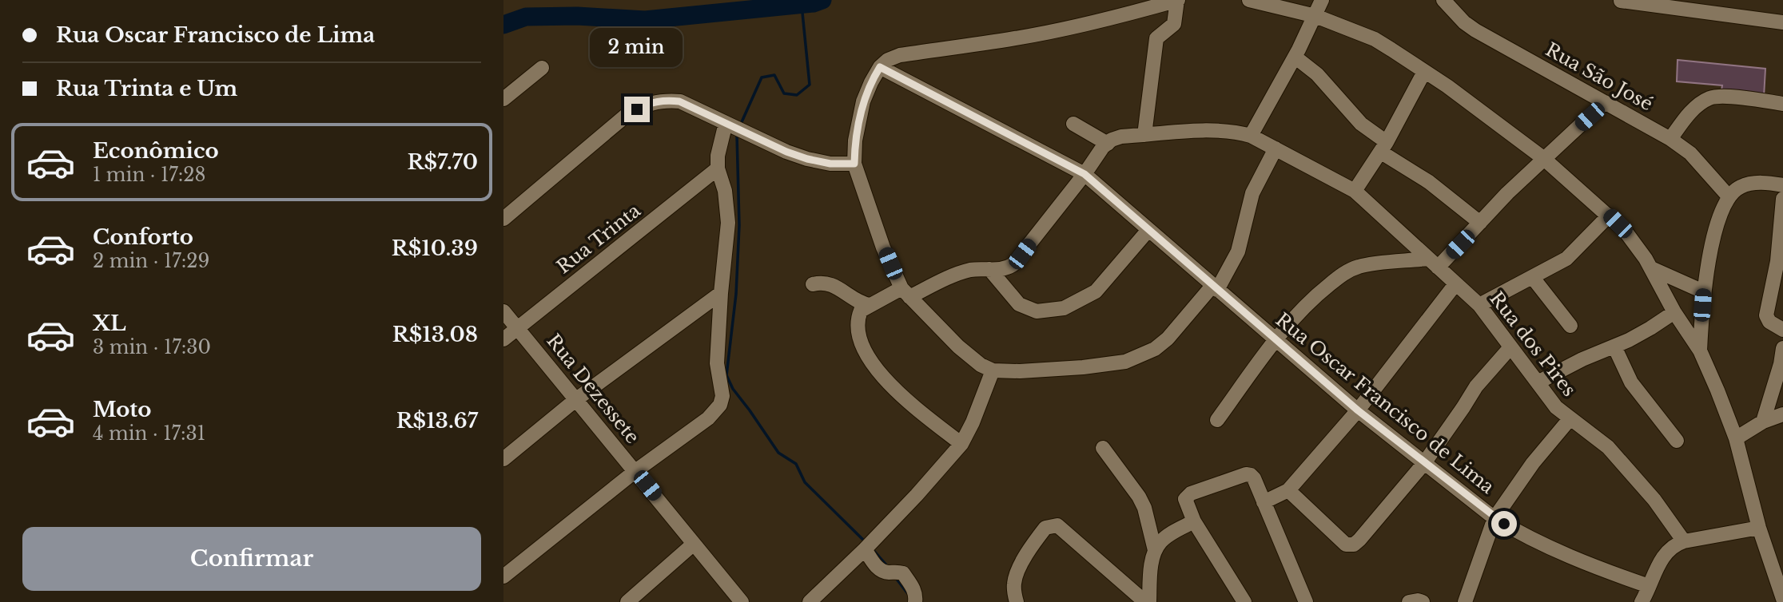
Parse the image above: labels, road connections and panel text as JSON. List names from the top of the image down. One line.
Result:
{"streets":{"street":["Rua São José","Rua Trinta","Rua dos Pires","Rua Dezessete","Rua Oscar Francisco de Lima"]},"crossings":[["Rua Trinta","Rua Dezessete"]],"page":{"banner":["Rua Oscar Francisco de Lima","Rua Trinta e Um"],"bubble":"2 min","list":[{"name":"Econômico","note":"1 min · 17:28","value":"R$7.70"},{"name":"Conforto","note":"2 min · 17:29","value":"R$10.39"},{"name":"XL","note":"3 min · 17:30","value":"R$13.08"},{"name":"Moto","note":"4 min · 17:31","value":"R$13.67"}],"buttons":"Confirmar"}}
